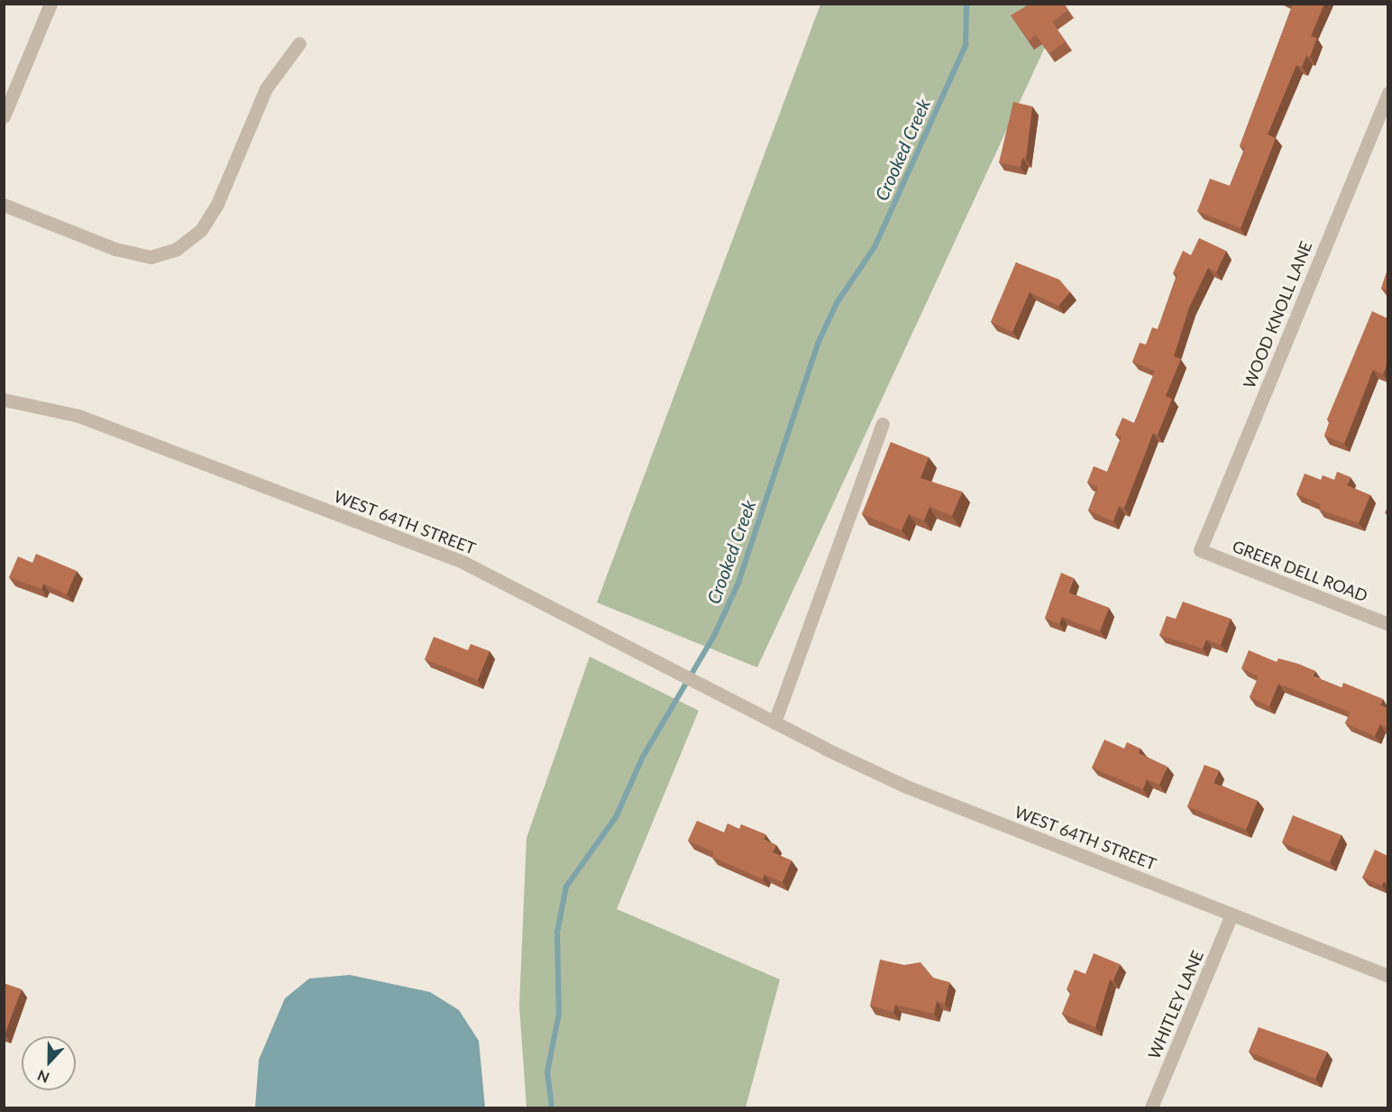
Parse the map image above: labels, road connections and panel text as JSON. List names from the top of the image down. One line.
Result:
{"streets":{"street":["WOOD KNOLL LANE","WEST 64TH STREET","GREER DELL ROAD","WHITLEY LANE"]},"crossings":[["WOOD KNOLL LANE","GREER DELL ROAD"],["WEST 64TH STREET","WHITLEY LANE"]],"water":["Crooked Creek"],"north":"bottom"}
